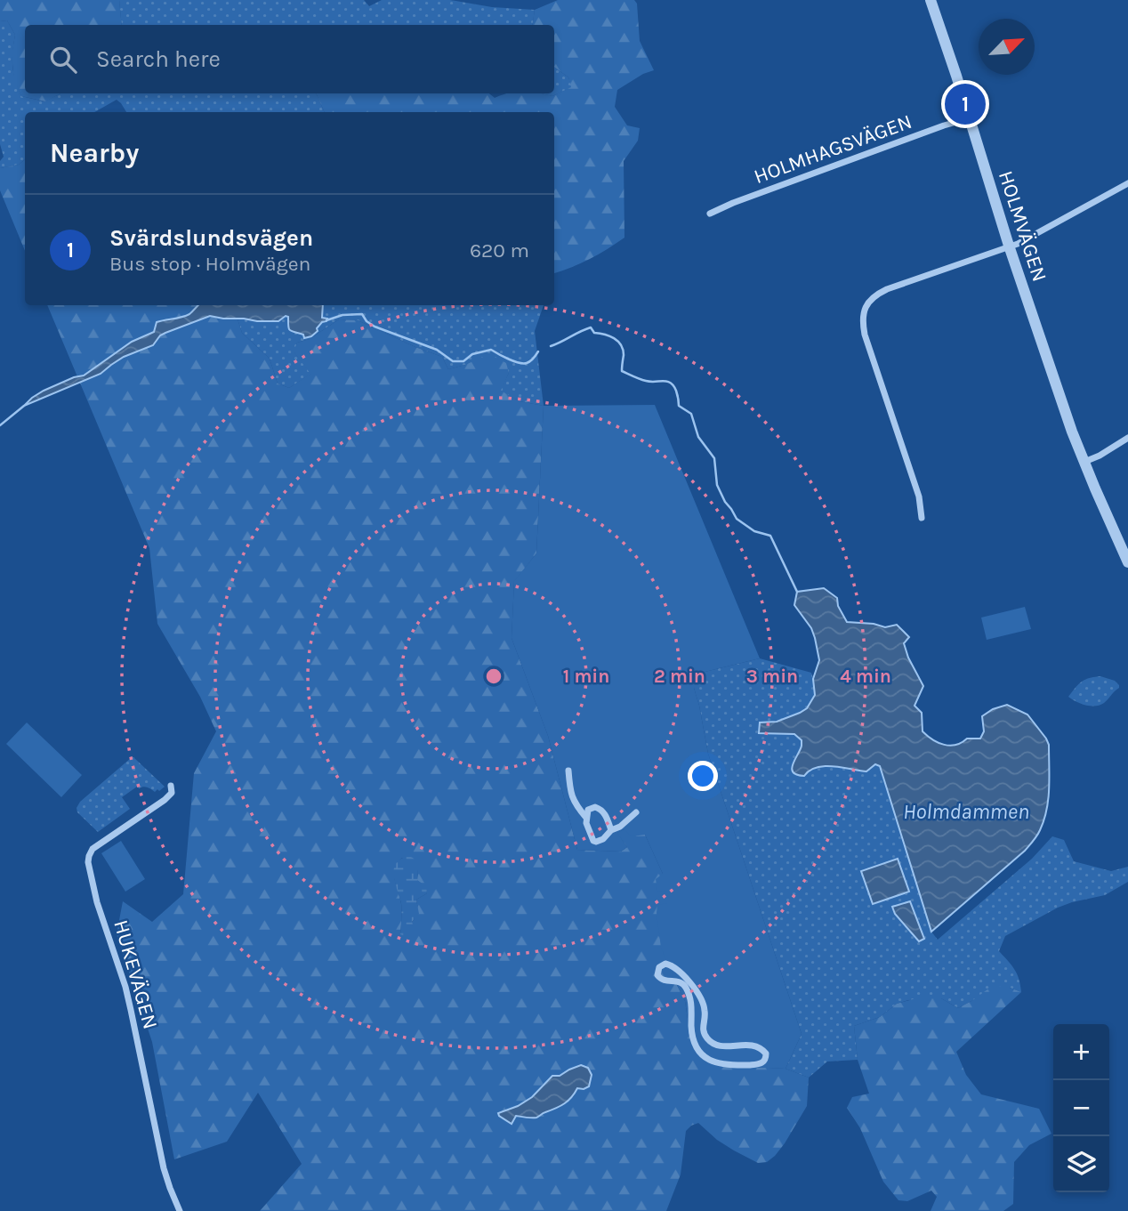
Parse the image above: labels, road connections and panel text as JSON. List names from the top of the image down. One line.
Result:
{"streets":{"street":["HOLMHAGSVÄGEN","HOLMVÄGEN","HUKEVÄGEN"]},"crossings":[["HOLMHAGSVÄGEN","HOLMVÄGEN"]],"water":["Holmdammen"],"north":"top right","page":{"search":"Search here","pins":"1","heading":"Nearby","list":[{"mark":"1","name":"Svärdslundsvägen","note":"Bus stop · Holmvägen","value":"620 m"}],"map_buttons":["+","−"]},"rings":["1 min","2 min","3 min","4 min"]}
